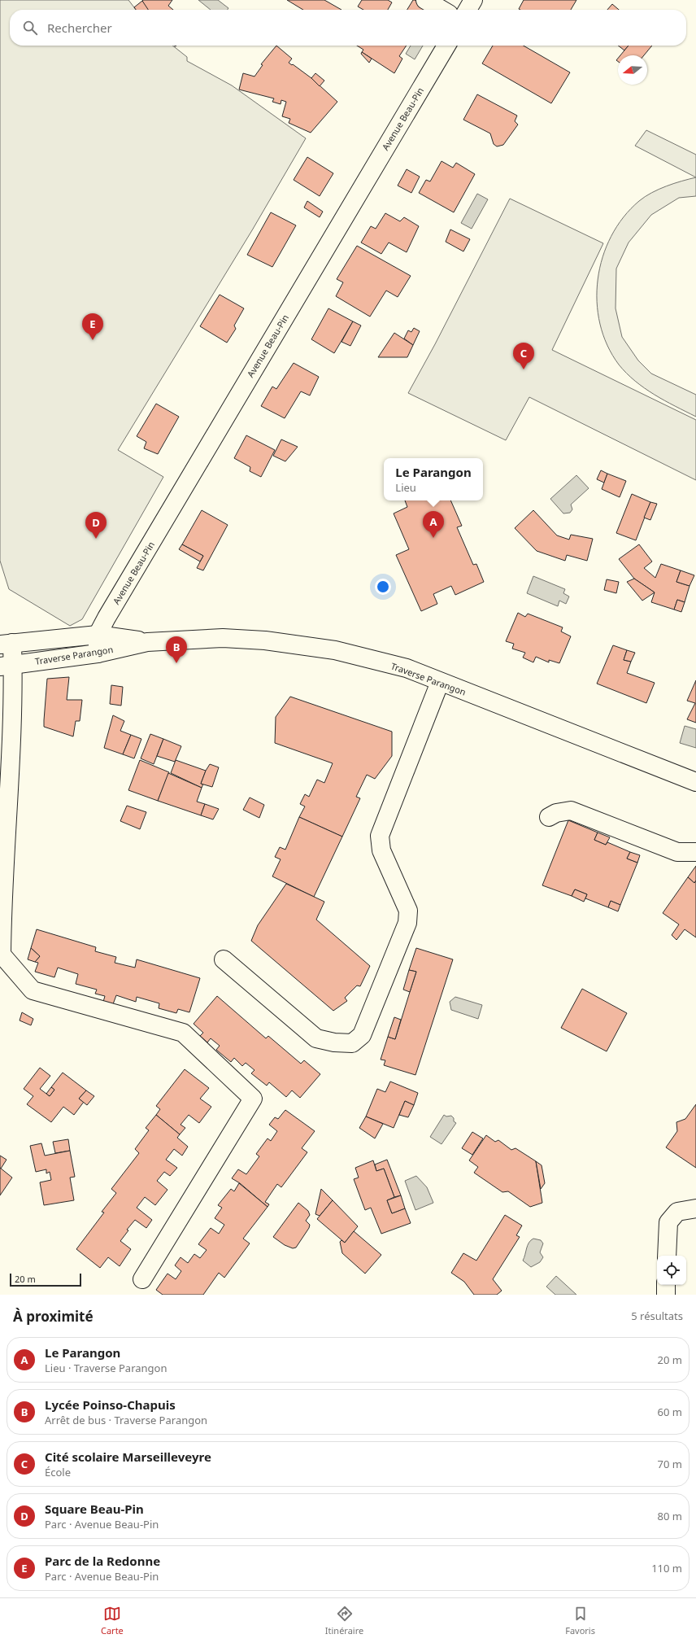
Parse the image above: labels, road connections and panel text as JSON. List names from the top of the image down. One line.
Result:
{"streets":{"street":["Avenue Beau-Pin","Traverse Parangon"]},"crossings":[["Avenue Beau-Pin","Traverse Parangon"]],"scale_bar":"20 m","north":"left","page":{"search":"Rechercher","pins":["E","C","A","D","B"],"popup":["Le Parangon","Lieu"],"scale":"20 m","heading":["À proximité","5 résultats"],"list":[{"mark":"A","name":"Le Parangon","note":"Lieu · Traverse Parangon","value":"20 m"},{"mark":"B","name":"Lycée Poinso-Chapuis","note":"Arrêt de bus · Traverse Parangon","value":"60 m"},{"mark":"C","name":"Cité scolaire Marseilleveyre","note":"École","value":"70 m"},{"mark":"D","name":"Square Beau-Pin","note":"Parc · Avenue Beau-Pin","value":"80 m"},{"mark":"E","name":"Parc de la Redonne","note":"Parc · Avenue Beau-Pin","value":"110 m"}],"nav":["Carte","Itinéraire","Favoris"]}}
